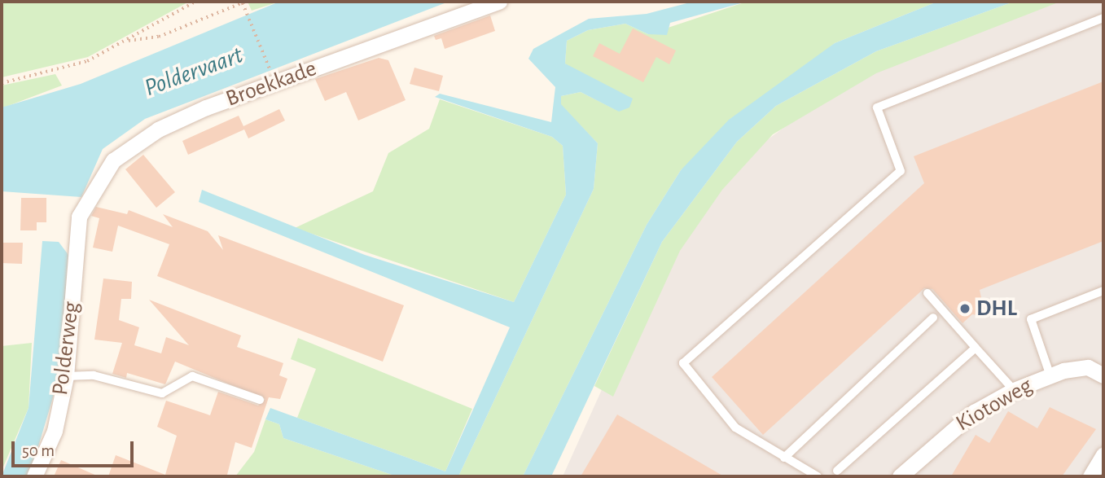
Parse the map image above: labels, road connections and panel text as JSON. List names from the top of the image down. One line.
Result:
{"streets":{"street":["Broekkade","Polderweg","Kiotoweg"]},"crossings":[["Broekkade","Polderweg"]],"water":["Poldervaart"],"places":["DHL"],"scale_bar":"50 m"}
